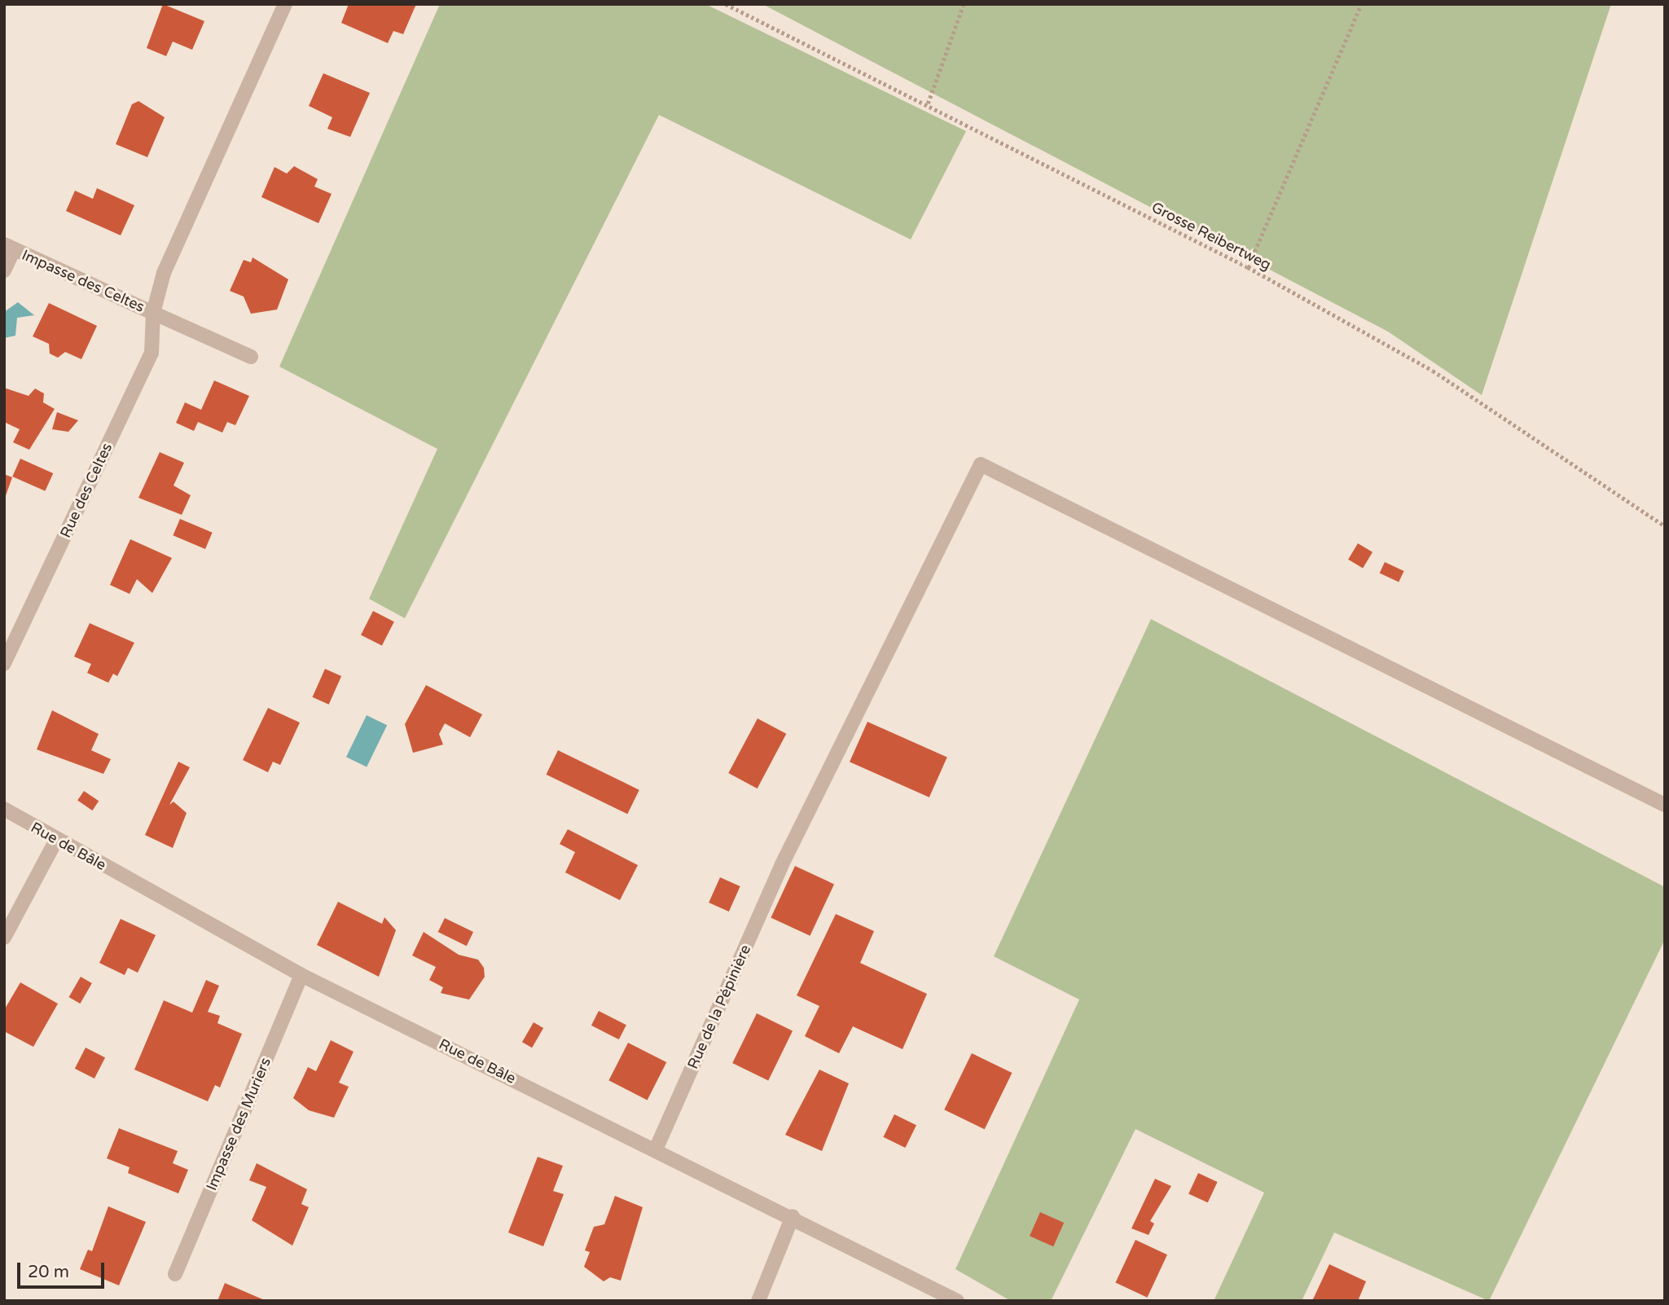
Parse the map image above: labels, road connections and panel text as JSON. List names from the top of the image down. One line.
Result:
{"streets":{"street":["Impasse des Celtes","Rue des Celtes","Rue de Bâle","Rue de la Pépinière","Impasse des Muriers"],"path":["Grosse Reibertweg"]},"crossings":[["Impasse des Celtes","Rue des Celtes"],["Rue de Bâle","Rue de la Pépinière"],["Rue de Bâle","Impasse des Muriers"]],"scale_bar":"20 m"}
